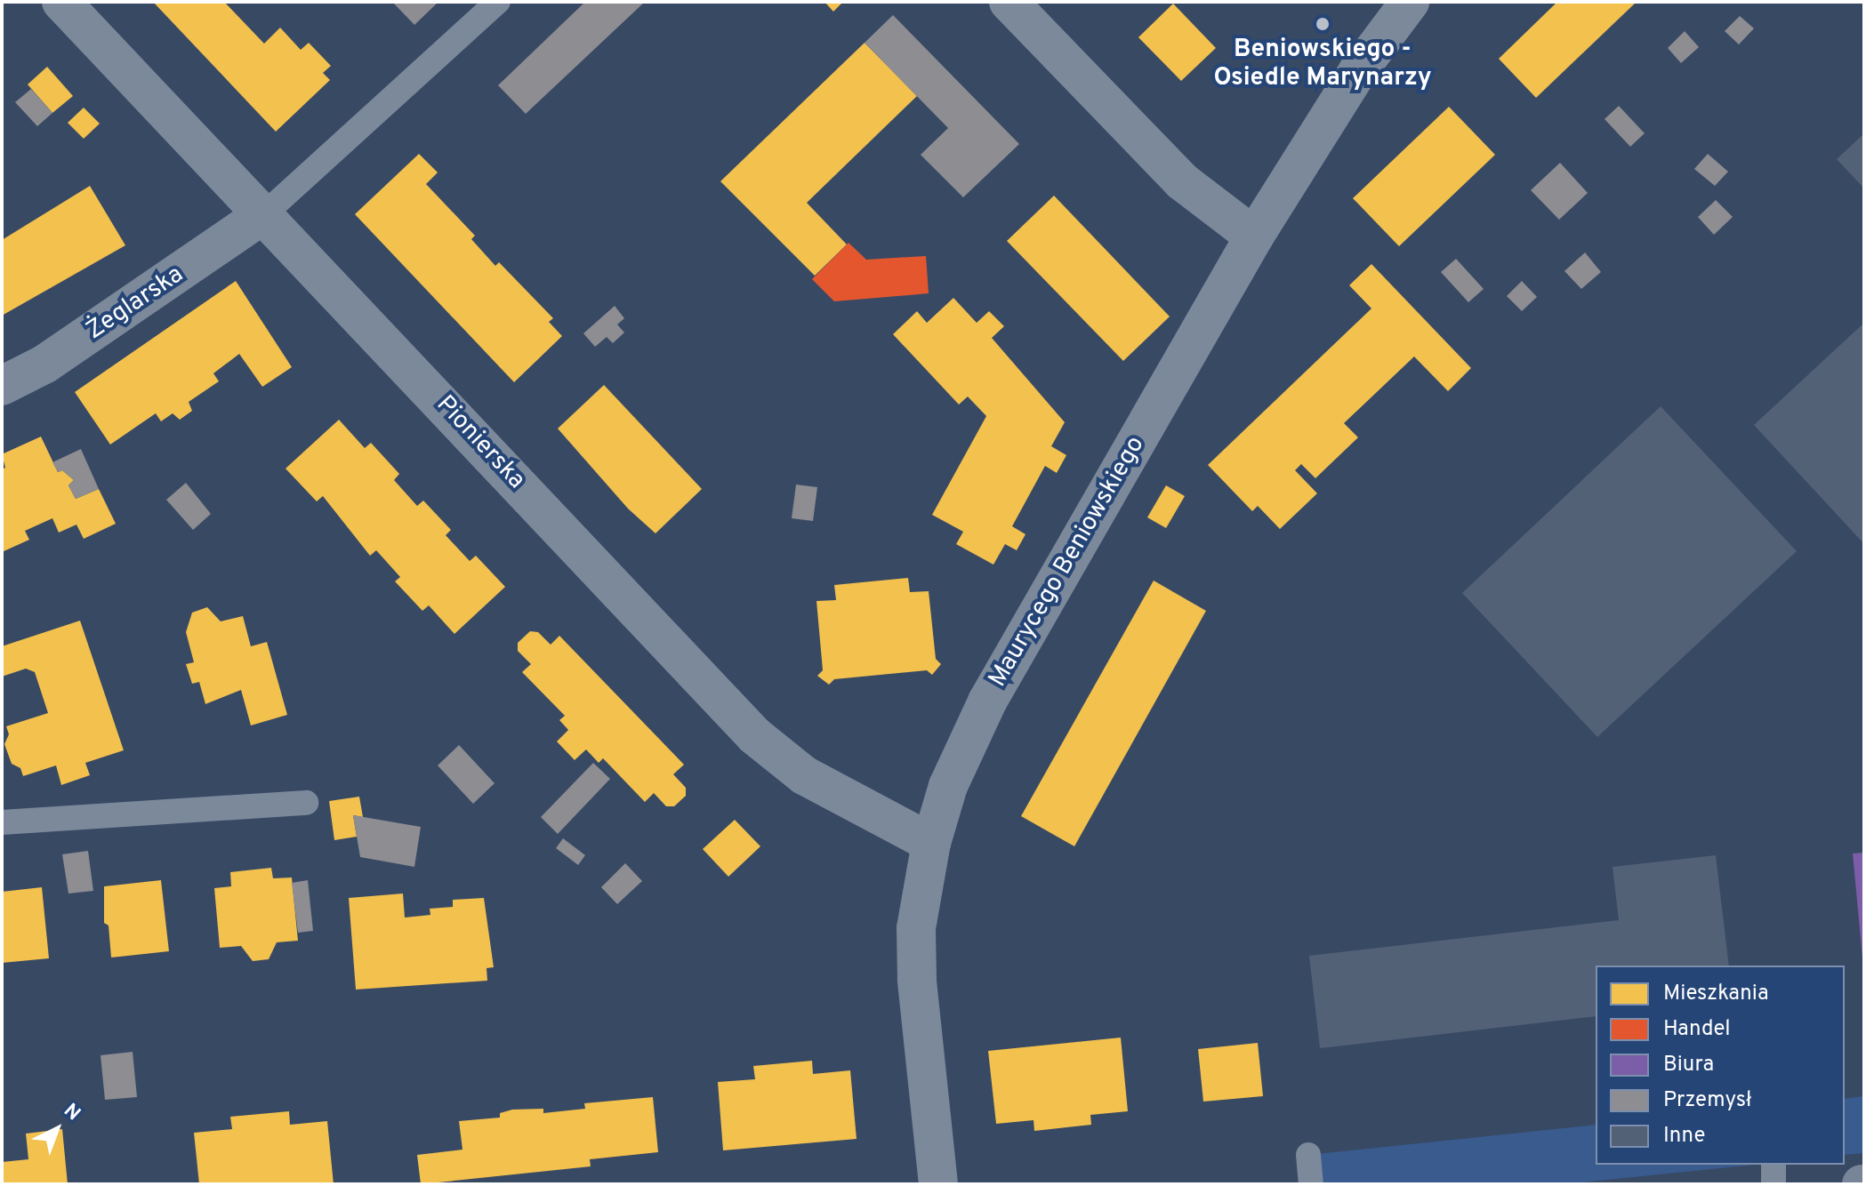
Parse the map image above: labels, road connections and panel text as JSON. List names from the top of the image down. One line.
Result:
{"streets":{"street":["Żeglarska","Pionierska","Maurycego Beniowskiego"]},"crossings":[["Żeglarska","Pionierska"],["Pionierska","Maurycego Beniowskiego"]],"places":["Beniowskiego - Osiedle Marynarzy"],"legend":["Mieszkania","Handel","Biura","Przemysł","Inne"],"north":"top right"}
